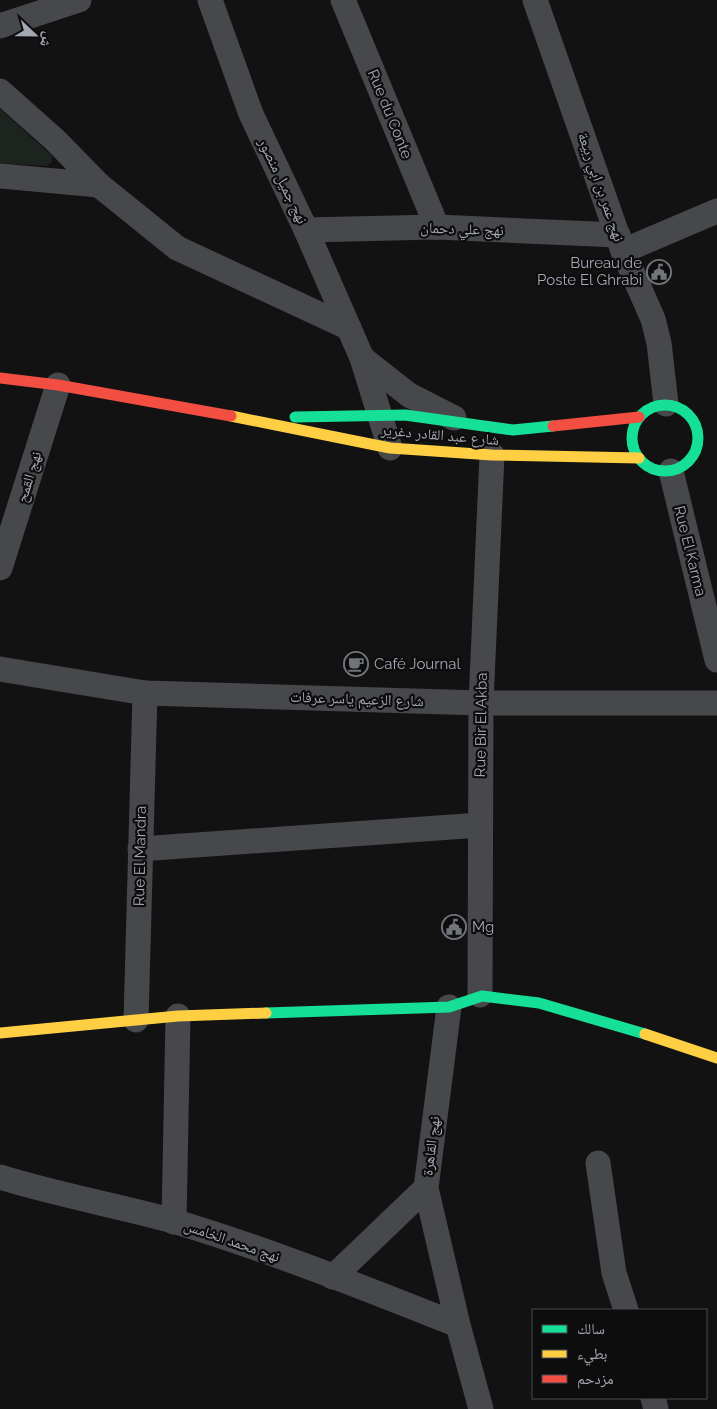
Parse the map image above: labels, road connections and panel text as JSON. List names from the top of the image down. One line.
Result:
{"streets":{"main road":["شارع عبد القادر دغرير"],"street":["Rue du Conte","نهج جميل منصور","نهج عمر بن ابي ربيعة","نهج علي دحمان","نهج القمح","Rue El Karma","شارع الزعيم ياسر عرفات","Rue Bir El Akba","Rue El Mandra","نهج القاهرة","نهج محمد الخامس"]},"crossings":[["Rue du Conte","نهج علي دحمان"],["نهج جميل منصور","نهج علي دحمان"],["نهج جميل منصور","شارع عبد القادر دغرير"],["نهج عمر بن ابي ربيعة","نهج علي دحمان"],["نهج عمر بن ابي ربيعة","شارع عبد القادر دغرير"],["نهج عمر بن ابي ربيعة","Rue El Karma"],["شارع عبد القادر دغرير","نهج القمح"],["شارع عبد القادر دغرير","Rue El Karma"],["شارع عبد القادر دغرير","Rue Bir El Akba"],["شارع الزعيم ياسر عرفات","Rue Bir El Akba"],["شارع الزعيم ياسر عرفات","Rue El Mandra"],["نهج القاهرة","نهج محمد الخامس"]],"places":{"public building":["Bureau de Poste El Ghrabi","Mg"],"cafe":["Café Journal"]},"legend":["سالك","بطيء","مزدحم"],"north":"right"}
